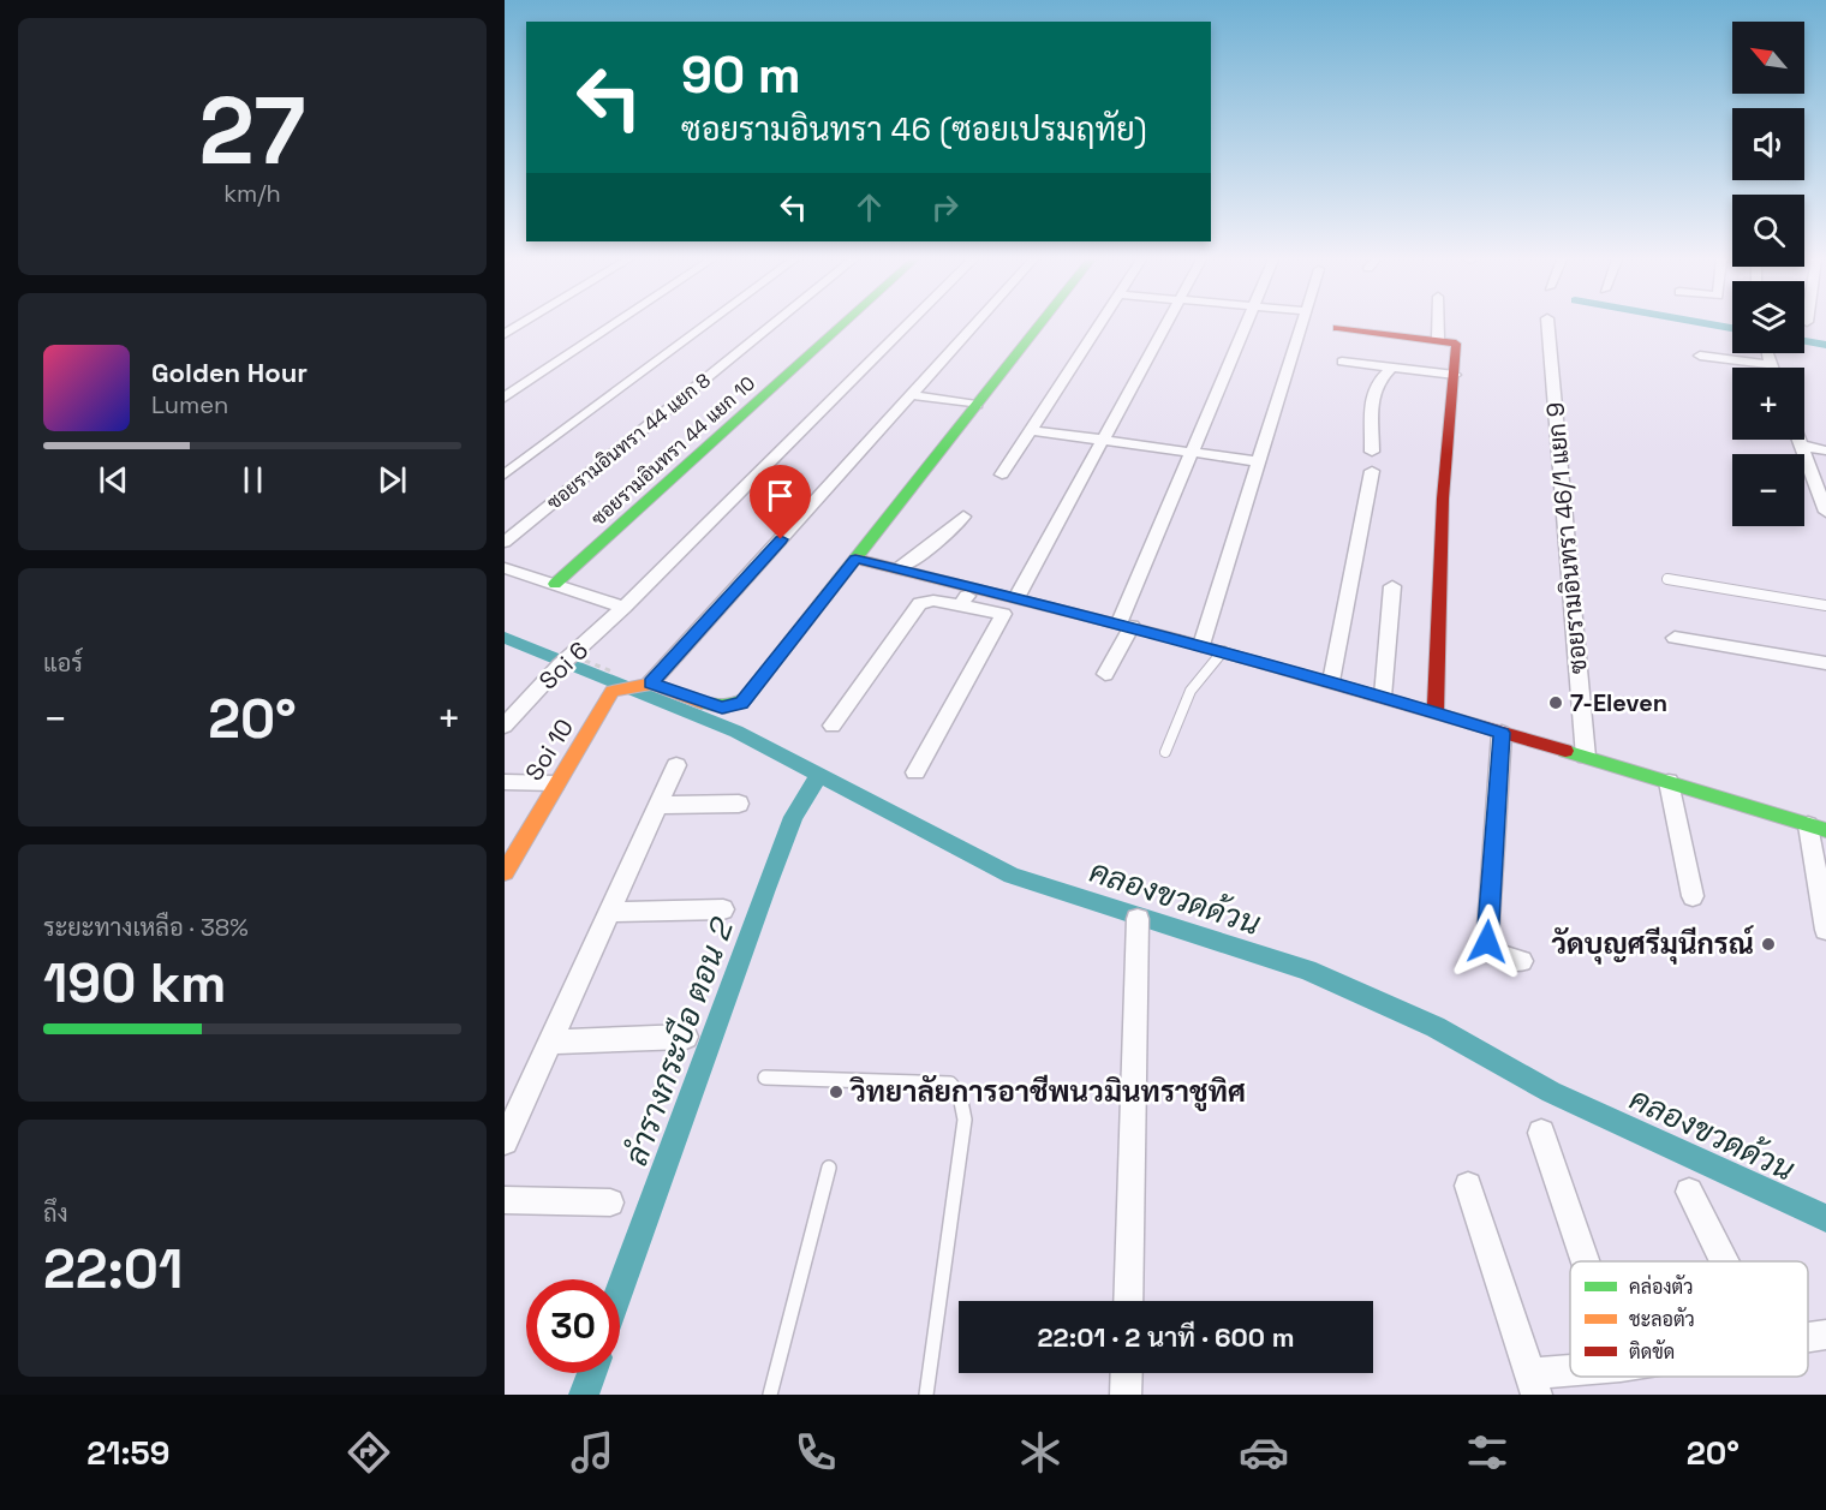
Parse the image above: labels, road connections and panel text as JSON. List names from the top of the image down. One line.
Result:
{"streets":{"street":["ซอยรามอินทรา 44 แยก 8","ซอยรามอินทรา 44 แยก 10","ซอยรามอินทรา 46/1 แยก 9","Soi 6","Soi 10"]},"water":["คลองขวดด้วน","ลำรางกระบือ ตอน 2"],"places":["7-Eleven","วัดบุญศรีมุนีกรณ์","วิทยาลัยการอาชีพนวมินทราชูทิศ"],"legend":["คล่องตัว","ชะลอตัว","ติดขัด"],"north":"top left","page":{"tile":[["27","km/h"],"แอร์",["ระยะทางเหลือ · 38%","190 km"],["ถึง","22:01"]],"map_buttons":["+","−"],"turn":["90 m","ซอยรามอินทรา 46 (ซอยเปรมฤทัย)"],"song":["Golden Hour","Lumen"],"heat":["−","20°","+"],"limit":"30","trip":"22:01 · 2 นาที · 600 m","tabs":["21:59","20°"]}}
